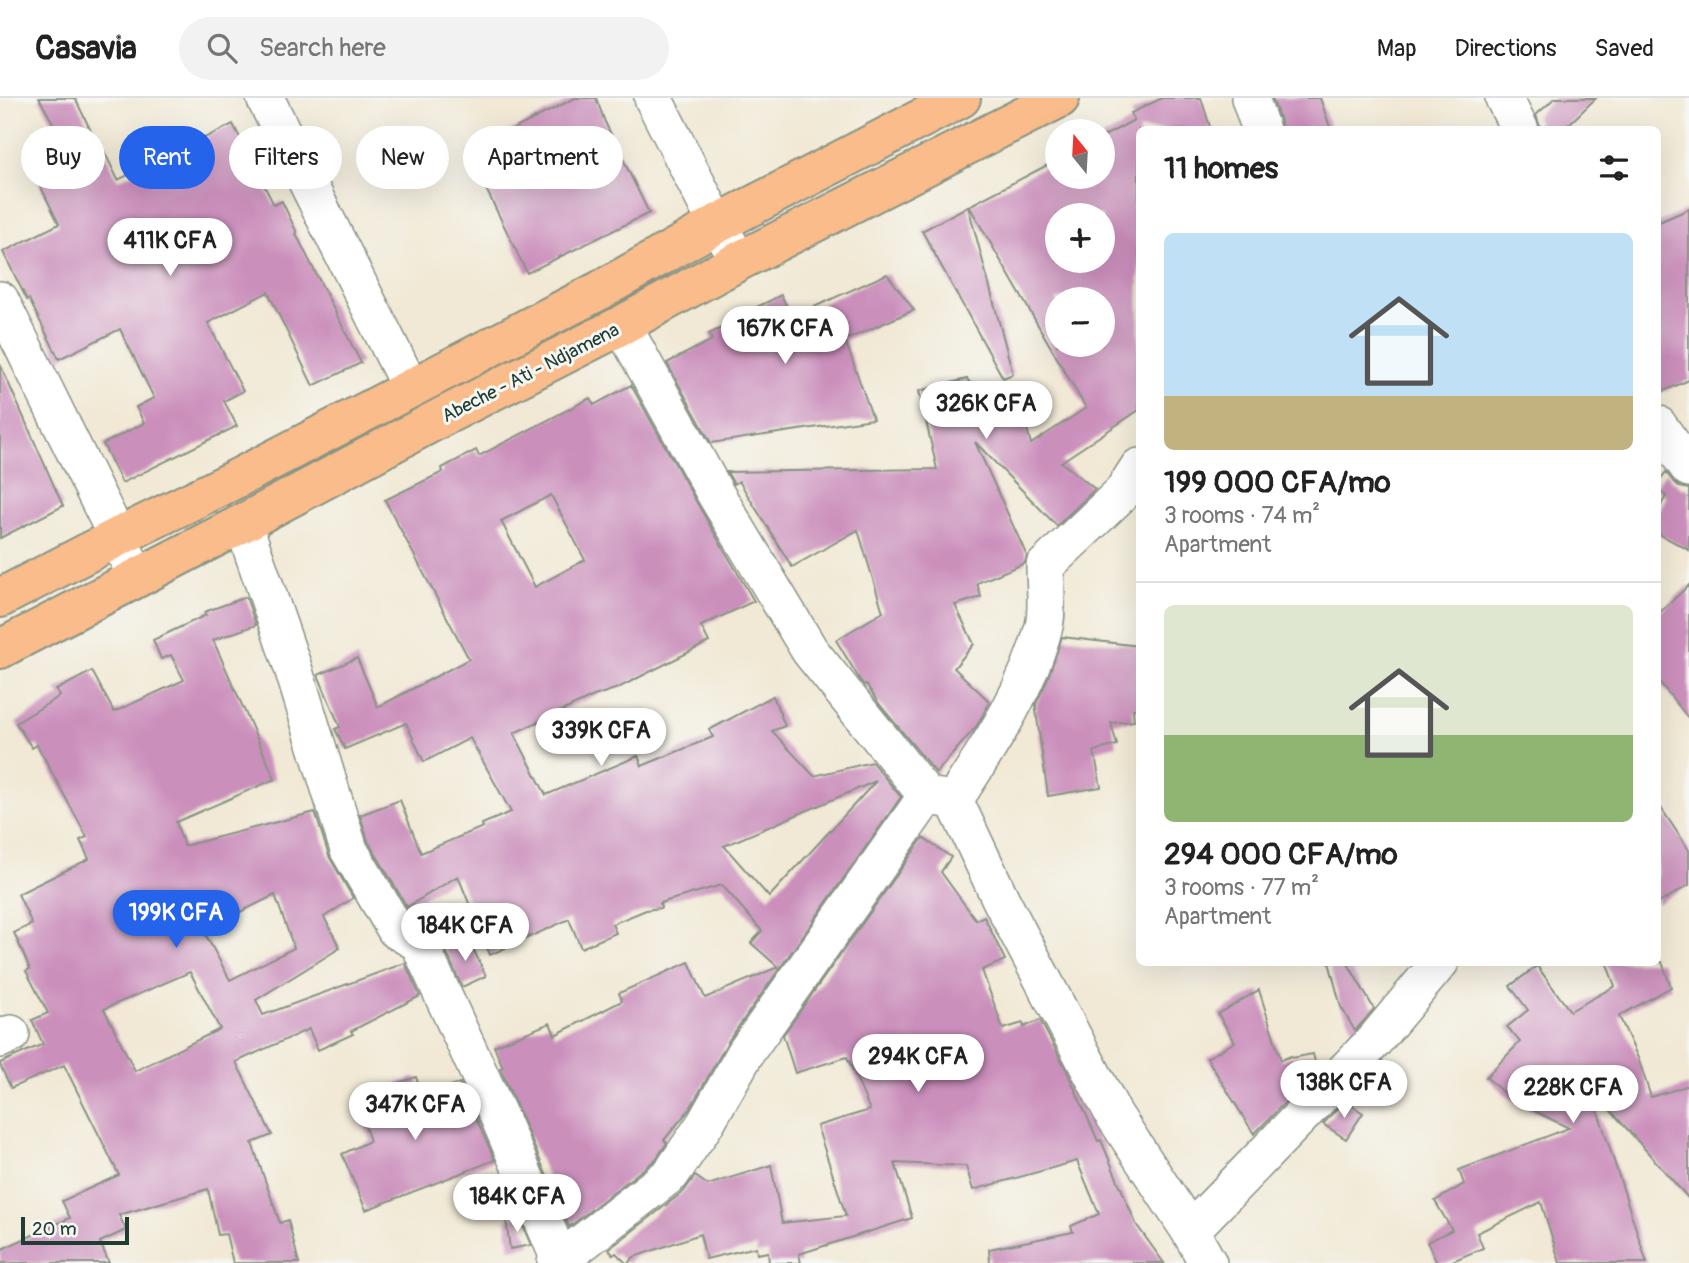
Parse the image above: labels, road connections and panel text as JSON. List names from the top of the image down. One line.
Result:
{"streets":{"highway":["Abeche - Ati - Ndjamena"]},"scale_bar":"20 m","north":"top","page":{"header":"Casavia","search":"Search here","nav":["Map","Directions","Saved"],"map_buttons":["+","−"],"chip":["Buy","Rent","Filters","New","Apartment"],"heading":"11 homes","list":[{"name":"199 000 CFA/mo","note":"3 rooms · 74 m² · Apartment"},{"name":"294 000 CFA/mo","note":"3 rooms · 77 m² · Apartment"}],"price":["411K CFA","167K CFA","326K CFA","339K CFA","199K CFA","184K CFA","294K CFA","138K CFA","228K CFA","347K CFA","184K CFA"],"scale":"20 m"}}
